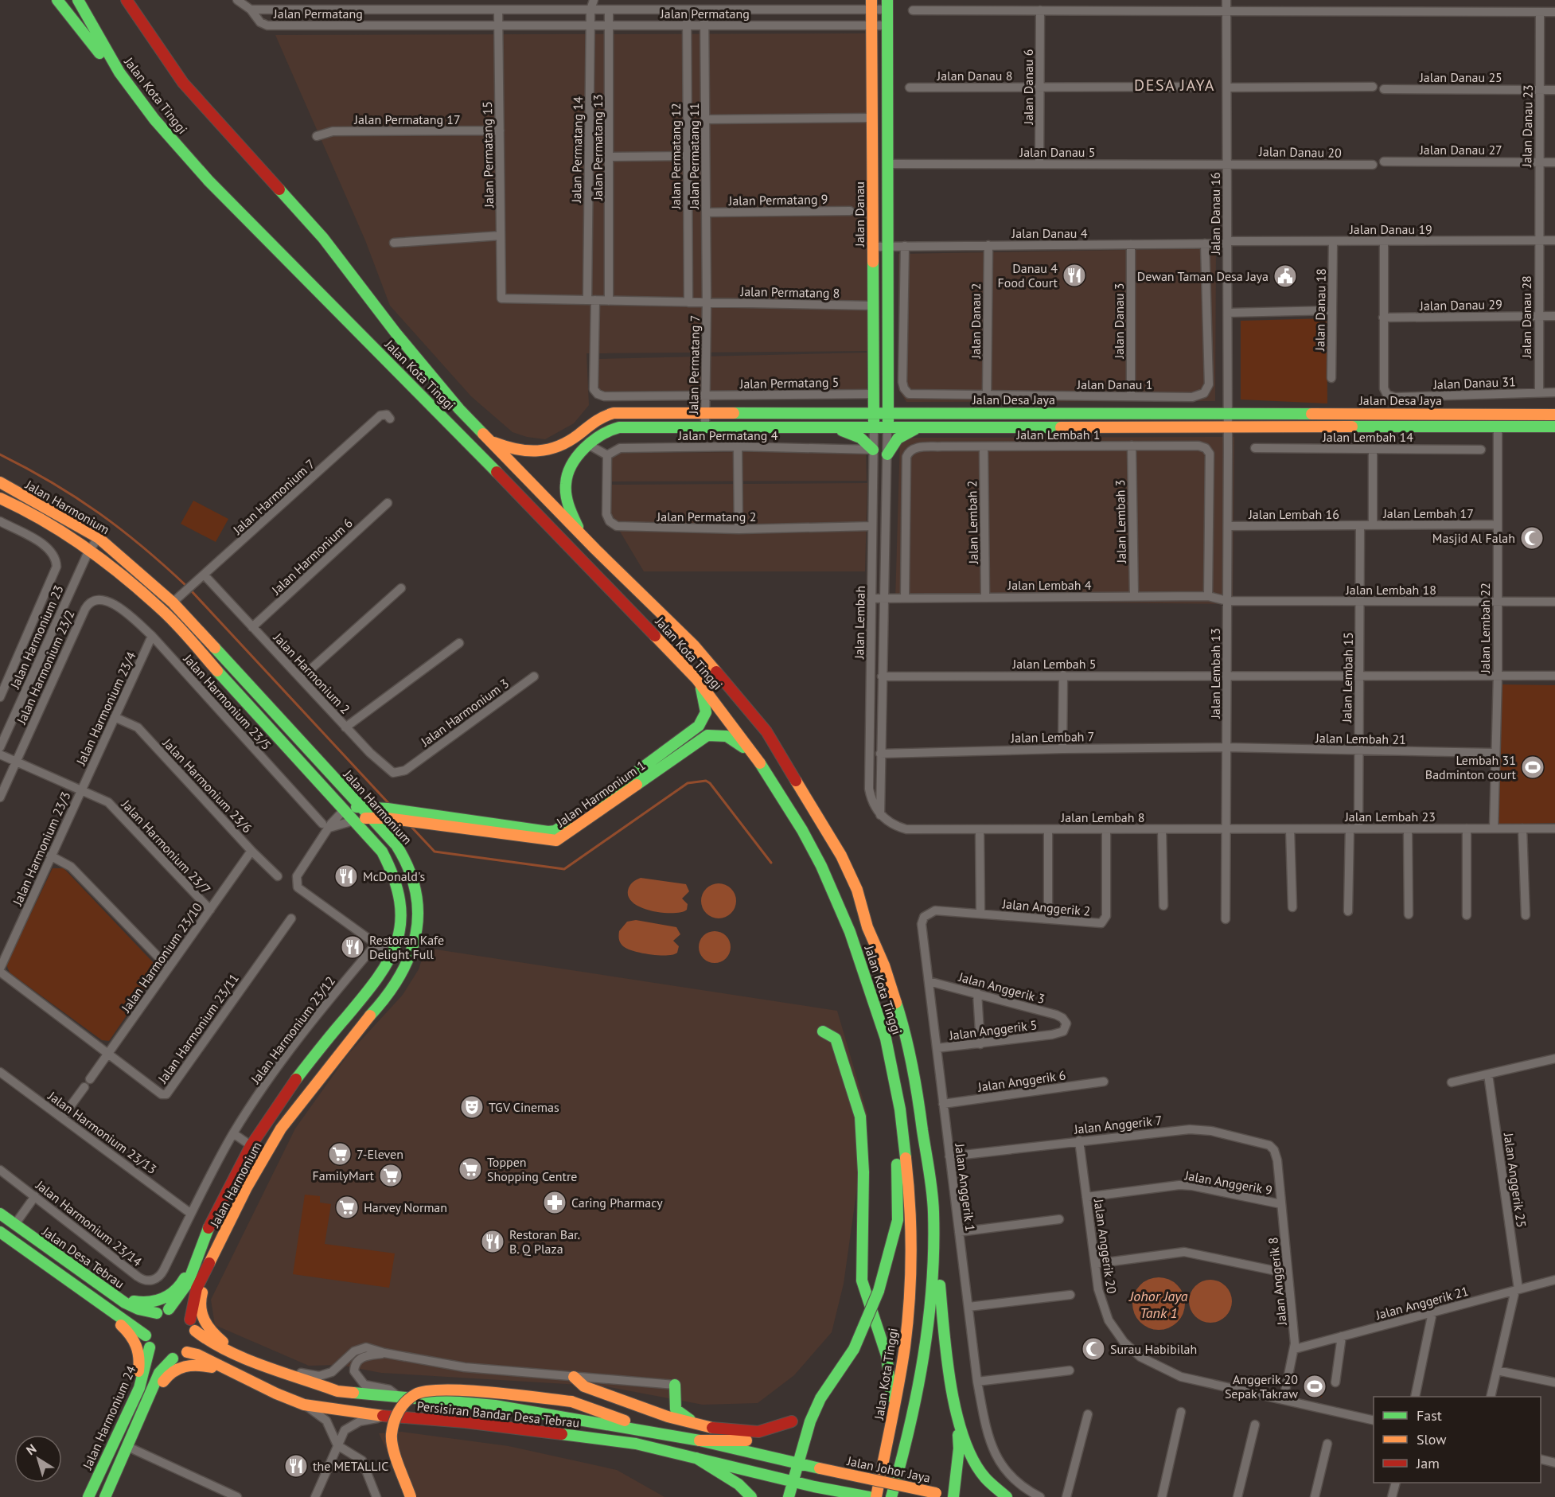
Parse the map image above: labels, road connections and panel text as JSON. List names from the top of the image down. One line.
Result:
{"streets":{"main road":["Jalan Kota Tinggi","Jalan Danau","Jalan Desa Jaya","Jalan Harmonium","Jalan Harmonium 1","Jalan Desa Tebrau","Persisiran Bandar Desa Tebrau","Jalan Harmonium 24","Jalan Johor Jaya"],"street":["Jalan Permatang","Jalan Danau 8","Jalan Danau 25","Jalan Danau 6","Jalan Permatang 17","Jalan Danau 23","Jalan Permatang 13","Jalan Permatang 14","Jalan Danau 27","Jalan Danau 5","Jalan Danau 20","Jalan Permatang 15","Jalan Permatang 12","Jalan Permatang 11","Jalan Permatang 9","Jalan Danau 16","Jalan Danau 19","Jalan Danau 4","Jalan Permatang 8","Jalan Danau 29","Jalan Danau 18","Jalan Danau 28","Jalan Danau 2","Jalan Danau 3","Jalan Permatang 7","Jalan Permatang 5","Jalan Danau 31","Jalan Danau 1","Jalan Lembah 1","Jalan Permatang 4","Jalan Lembah 14","Jalan Harmonium 7","Jalan Lembah 17","Jalan Lembah 16","Jalan Permatang 2","Jalan Lembah 3","Jalan Lembah 2","Jalan Harmonium 6","Jalan Lembah 4","Jalan Lembah 18","Jalan Lembah","Jalan Lembah 22","Jalan Harmonium 23","Jalan Lembah 5","Jalan Harmonium 23/2","Jalan Harmonium 2","Jalan Lembah 13","Jalan Lembah 15","Jalan Harmonium 23/5","Jalan Harmonium 23/4","Jalan Harmonium 3","Jalan Lembah 7","Jalan Lembah 21","Jalan Harmonium 23/6","Jalan Lembah 23","Jalan Lembah 8","Jalan Harmonium 23/7","Jalan Harmonium 23/3","Jalan Anggerik 2","Jalan Harmonium 23/10","Jalan Anggerik 3","Jalan Harmonium 23/11","Jalan Harmonium 23/12","Jalan Anggerik 5","Jalan Anggerik 6","Jalan Anggerik 7","Jalan Harmonium 23/13","Jalan Anggerik 25","Jalan Anggerik 9","Jalan Anggerik 1","Jalan Harmonium 23/14","Jalan Anggerik 20","Jalan Anggerik 8","Jalan Anggerik 21"]},"crossings":[["Jalan Permatang","Jalan Permatang 13"],["Jalan Permatang","Jalan Permatang 14"],["Jalan Permatang","Jalan Permatang 15"],["Jalan Permatang","Jalan Permatang 12"],["Jalan Permatang","Jalan Permatang 11"],["Jalan Permatang","Jalan Danau"],["Jalan Danau 8","Jalan Danau 6"],["Jalan Danau 25","Jalan Danau 23"],["Jalan Danau 6","Jalan Danau 5"],["Jalan Kota Tinggi","Jalan Desa Jaya"],["Jalan Kota Tinggi","Jalan Harmonium 1"],["Jalan Permatang 17","Jalan Permatang 15"],["Jalan Danau 23","Jalan Danau 27"],["Jalan Danau 23","Jalan Danau 19"],["Jalan Danau 23","Jalan Danau 28"],["Jalan Permatang 13","Jalan Permatang 8"],["Jalan Permatang 14","Jalan Permatang 8"],["Jalan Permatang 14","Jalan Permatang 5"],["Jalan Danau 5","Jalan Danau 20"],["Jalan Danau 5","Jalan Danau 16"],["Jalan Danau 20","Jalan Danau 16"],["Jalan Permatang 15","Jalan Permatang 8"],["Jalan Permatang 12","Jalan Permatang 8"],["Jalan Permatang 11","Jalan Permatang 9"],["Jalan Permatang 11","Jalan Permatang 8"],["Jalan Permatang 11","Jalan Permatang 7"],["Jalan Danau 16","Jalan Danau 19"],["Jalan Danau 16","Jalan Danau 4"],["Jalan Danau 16","Jalan Desa Jaya"],["Jalan Danau 16","Jalan Lembah 13"],["Jalan Danau","Jalan Danau 4"],["Jalan Danau","Jalan Permatang 8"],["Jalan Danau","Jalan Permatang 5"],["Jalan Danau","Jalan Desa Jaya"],["Jalan Danau","Jalan Lembah"],["Jalan Danau 19","Jalan Danau 4"],["Jalan Danau 19","Jalan Danau 18"],["Jalan Danau 19","Jalan Danau 28"],["Jalan Danau 4","Jalan Danau 2"],["Jalan Danau 4","Jalan Danau 3"],["Jalan Danau 4","Jalan Danau 1"],["Jalan Permatang 8","Jalan Permatang 7"],["Jalan Danau 29","Jalan Danau 28"],["Jalan Danau 29","Jalan Danau 31"],["Jalan Danau 28","Jalan Danau 31"],["Jalan Danau 2","Jalan Danau 1"],["Jalan Danau 3","Jalan Danau 1"],["Jalan Permatang 7","Jalan Permatang 5"],["Jalan Permatang 7","Jalan Desa Jaya"],["Jalan Desa Jaya","Jalan Lembah"],["Jalan Desa Jaya","Jalan Lembah 22"],["Jalan Desa Jaya","Jalan Lembah 13"],["Jalan Lembah 1","Jalan Lembah 3"],["Jalan Lembah 1","Jalan Lembah 2"],["Jalan Lembah 1","Jalan Lembah 4"],["Jalan Permatang 4","Jalan Permatang 2"],["Jalan Permatang 4","Jalan Lembah"],["Jalan Harmonium 7","Jalan Harmonium"],["Jalan Harmonium 7","Jalan Harmonium 2"],["Jalan Harmonium","Jalan Harmonium 23"],["Jalan Harmonium","Jalan Harmonium 1"],["Jalan Harmonium","Jalan Desa Tebrau"],["Jalan Harmonium","Persisiran Bandar Desa Tebrau"],["Jalan Harmonium","Jalan Harmonium 24"],["Jalan Lembah 17","Jalan Lembah 16"],["Jalan Lembah 17","Jalan Lembah 22"],["Jalan Lembah 17","Jalan Lembah 15"],["Jalan Lembah 16","Jalan Lembah 13"],["Jalan Lembah 16","Jalan Lembah 15"],["Jalan Permatang 2","Jalan Lembah"],["Jalan Lembah 3","Jalan Lembah 4"],["Jalan Lembah 2","Jalan Lembah 4"],["Jalan Harmonium 6","Jalan Harmonium 2"],["Jalan Lembah 4","Jalan Lembah 18"],["Jalan Lembah 4","Jalan Lembah"],["Jalan Lembah 4","Jalan Lembah 13"],["Jalan Lembah 18","Jalan Lembah 22"],["Jalan Lembah 18","Jalan Lembah 13"],["Jalan Lembah 18","Jalan Lembah 15"],["Jalan Lembah","Jalan Lembah 5"],["Jalan Lembah","Jalan Lembah 7"],["Jalan Lembah 22","Jalan Lembah 21"],["Jalan Lembah 22","Jalan Lembah 23"],["Jalan Lembah 5","Jalan Lembah 13"],["Jalan Harmonium 23/2","Jalan Harmonium 23/5"],["Jalan Harmonium 23/2","Jalan Harmonium 23/7"],["Jalan Harmonium 2","Jalan Harmonium 3"],["Jalan Lembah 13","Jalan Lembah 7"],["Jalan Lembah 13","Jalan Lembah 21"],["Jalan Lembah 13","Jalan Lembah 23"],["Jalan Lembah 13","Jalan Lembah 8"],["Jalan Lembah 15","Jalan Lembah 21"],["Jalan Lembah 15","Jalan Lembah 23"],["Jalan Harmonium 23/5","Jalan Harmonium 23/4"],["Jalan Harmonium 23/4","Jalan Harmonium 23/6"],["Jalan Harmonium 23/4","Jalan Harmonium 23/7"],["Jalan Harmonium 23/4","Jalan Harmonium 23/3"],["Jalan Lembah 7","Jalan Lembah 21"],["Jalan Harmonium 23/6","Jalan Harmonium 23/10"],["Jalan Lembah 23","Jalan Lembah 8"],["Jalan Lembah 8","Jalan Anggerik 2"],["Jalan Harmonium 23/7","Jalan Harmonium 23/3"],["Jalan Harmonium 23/7","Jalan Harmonium 23/10"],["Jalan Anggerik 2","Jalan Anggerik 1"],["Jalan Harmonium 23/10","Jalan Harmonium 23/11"],["Jalan Anggerik 3","Jalan Anggerik 5"],["Jalan Anggerik 3","Jalan Anggerik 1"],["Jalan Harmonium 23/12","Jalan Harmonium 23/13"],["Jalan Harmonium 23/12","Jalan Harmonium 23/14"],["Jalan Anggerik 5","Jalan Anggerik 1"],["Jalan Anggerik 6","Jalan Anggerik 1"],["Jalan Anggerik 7","Jalan Anggerik 1"],["Jalan Anggerik 7","Jalan Anggerik 20"],["Jalan Anggerik 7","Jalan Anggerik 8"],["Jalan Anggerik 25","Jalan Anggerik 21"],["Jalan Anggerik 9","Jalan Anggerik 20"],["Jalan Anggerik 9","Jalan Anggerik 8"],["Jalan Anggerik 20","Jalan Anggerik 8"],["Jalan Desa Tebrau","Persisiran Bandar Desa Tebrau"],["Jalan Desa Tebrau","Jalan Harmonium 24"],["Jalan Anggerik 8","Jalan Anggerik 21"],["Persisiran Bandar Desa Tebrau","Jalan Harmonium 24"],["Persisiran Bandar Desa Tebrau","Jalan Johor Jaya"]],"districts":["DESA JAYA"],"water":["Johor Jaya Tank 1"],"places":{"restaurant":["Danau 4 Food Court","McDonald's","Restoran Kafe Delight Full","Restoran Bar. B. Q Plaza","the METALLIC"],"public building":["Dewan Taman Desa Jaya"],"mosque":["Masjid Al Falah","Surau Habibilah"],"sports":["Lembah 31 Badminton court","Anggerik 20 Sepak Takraw"],"theatre":["TGV Cinemas"],"supermarket":["7-Eleven","Toppen Shopping Centre","FamilyMart","Harvey Norman"],"pharmacy":["Caring Pharmacy"]},"legend":["Fast","Slow","Jam"],"north":"top left"}
